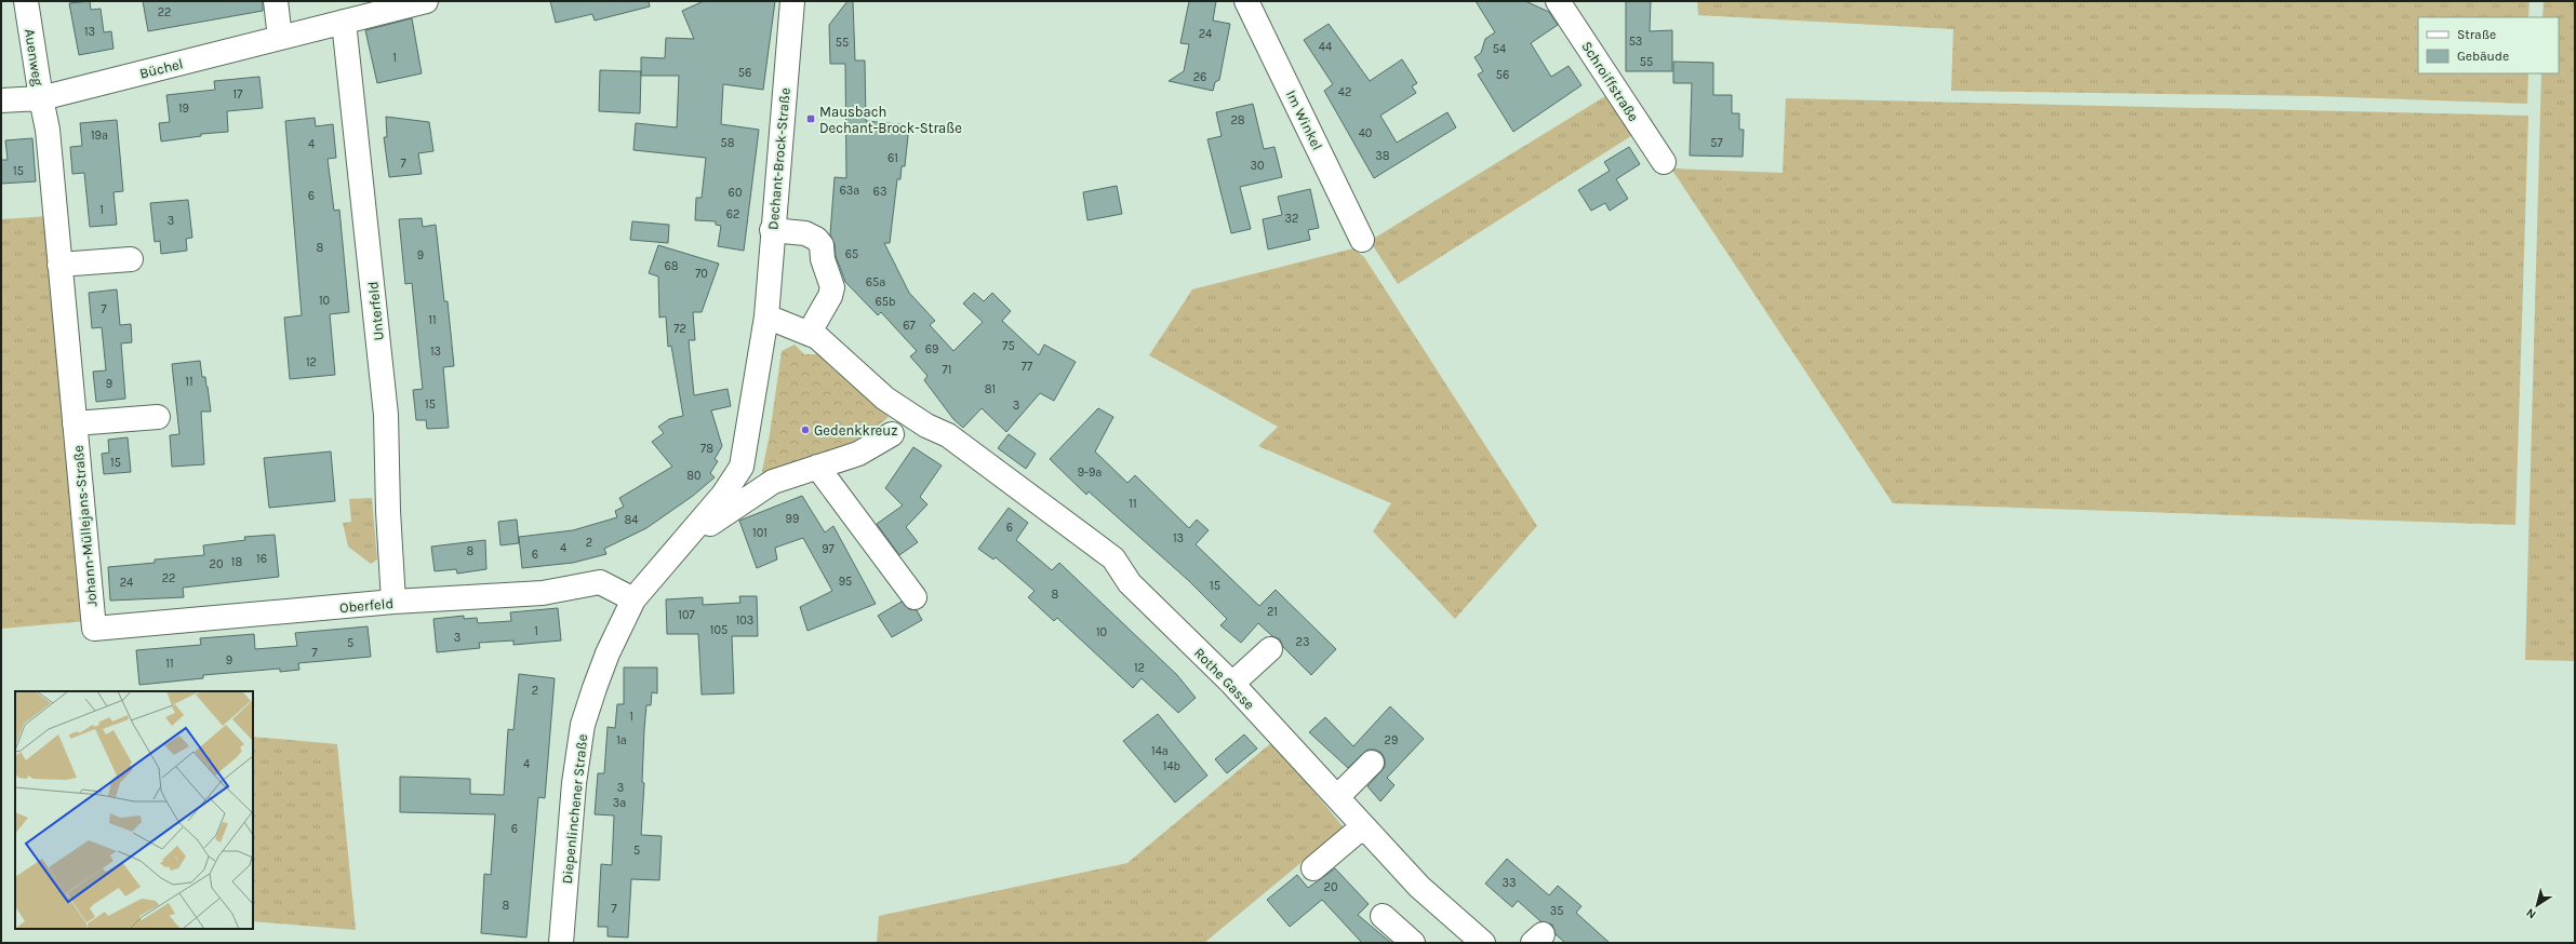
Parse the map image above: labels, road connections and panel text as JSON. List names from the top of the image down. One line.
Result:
{"streets":{"street":["Auenweg","Büchel","Schroiffstraße","Im Winkel","Dechant-Brock-Straße","Unterfeld","Johann-Müllejans-Straße","Oberfeld","Rothe Gasse","Diepenlinchener Straße"]},"crossings":[["Auenweg","Büchel"],["Auenweg","Johann-Müllejans-Straße"],["Büchel","Unterfeld"],["Büchel","Johann-Müllejans-Straße"],["Dechant-Brock-Straße","Oberfeld"],["Dechant-Brock-Straße","Diepenlinchener Straße"],["Unterfeld","Oberfeld"],["Johann-Müllejans-Straße","Oberfeld"]],"places":{"transit":["Mausbach Dechant-Brock-Straße"],"other":["Gedenkkreuz"]},"house_numbers":["22","13","24","53","55","44","54","1","55","56","56","26","42","17","19","28","40","19a","58","57","4","38","61","7","30","15","63a","63","60","6","1","62","32","3","8","65","9","68","70","65a","10","65b","7","11","67","72","75","69","13","12","77","71","11","9","81","15","3","78","15","9-9a","80","11","99","84","6","101","13","2","4","97","8","6","16","18","20","22","95","24","15","8","21","107","103","105","1","10","3","23","5","7","9","11","12","2","1","1a","29","14a","4","14b","3","3a","6","5","33","20","8","7","35"],"legend":["Straße","Gebäude"],"north":"bottom left"}
